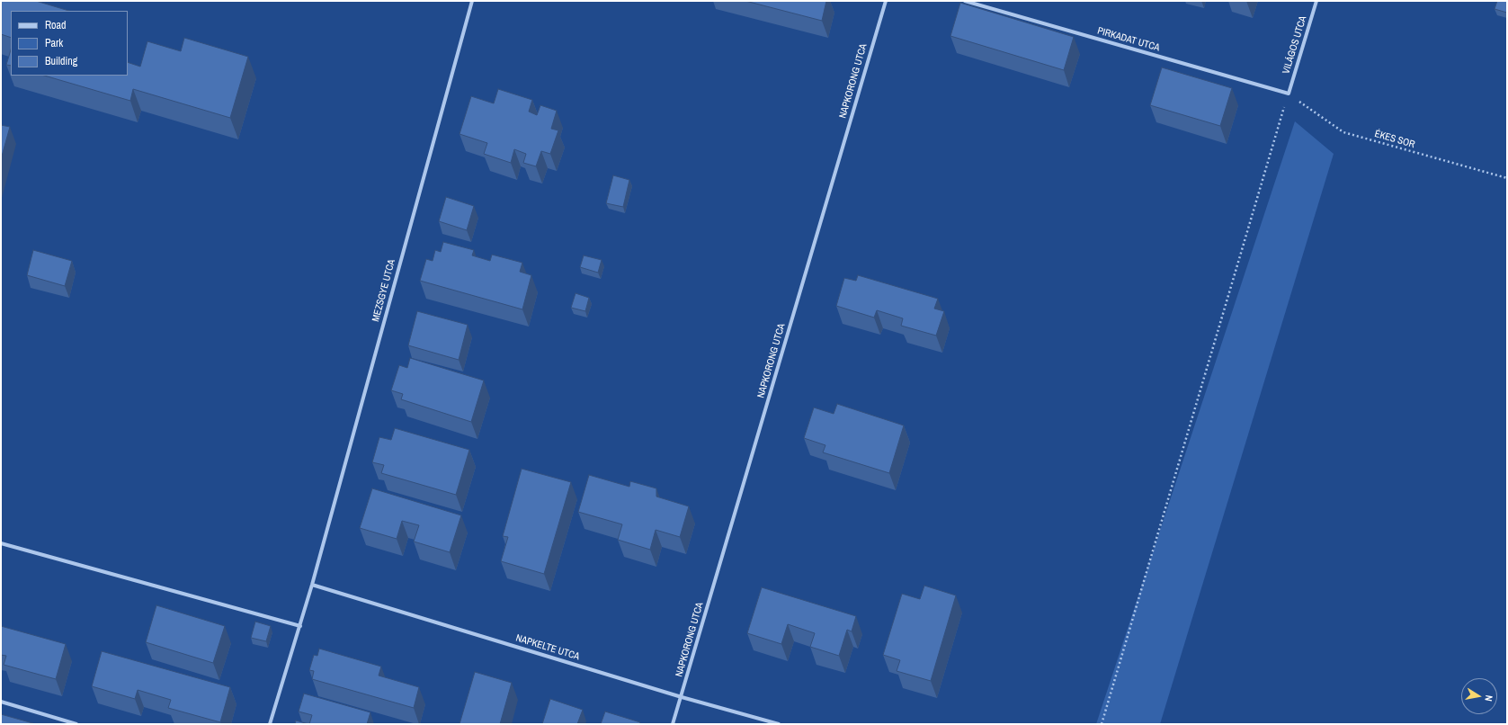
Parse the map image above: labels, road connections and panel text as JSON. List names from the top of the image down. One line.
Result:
{"streets":{"street":["PIRKADAT UTCA","VILÁGOS UTCA","NAPKORONG UTCA","MEZSGYE UTCA","NAPKELTE UTCA"],"path":["ÉKES SOR"]},"crossings":[["PIRKADAT UTCA","VILÁGOS UTCA"],["PIRKADAT UTCA","ÉKES SOR"],["VILÁGOS UTCA","ÉKES SOR"],["NAPKORONG UTCA","NAPKELTE UTCA"],["MEZSGYE UTCA","NAPKELTE UTCA"]],"legend":["Road","Park","Building"],"north":"right"}
